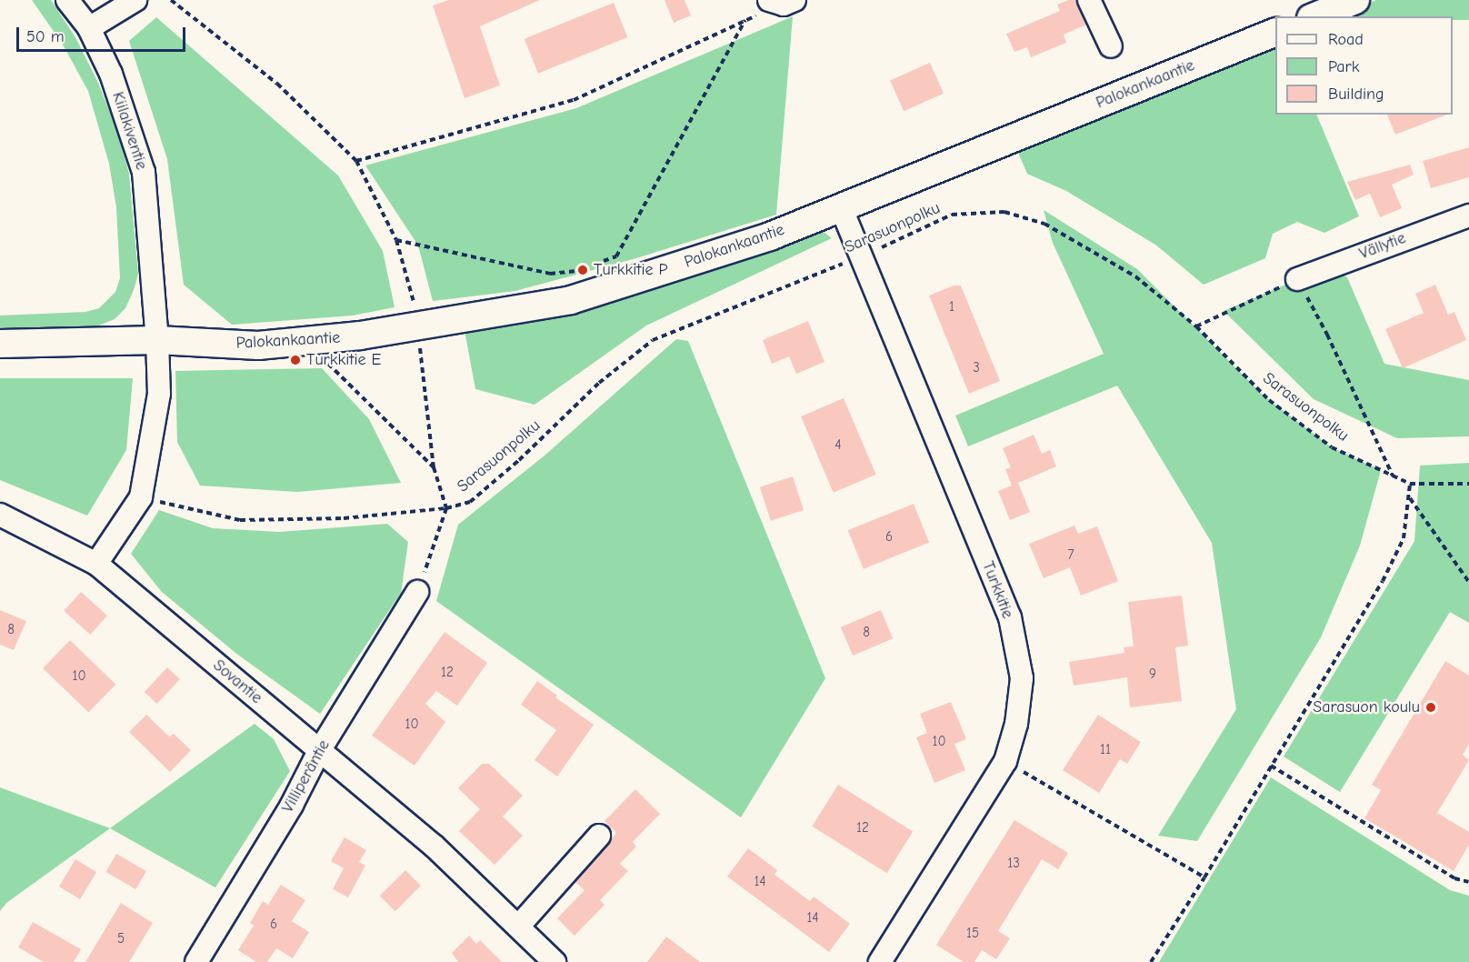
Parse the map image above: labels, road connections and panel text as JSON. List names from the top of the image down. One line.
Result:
{"streets":{"main road":["Palokankaantie"],"street":["Kiilakiventie","Vällytie","Turkkitie","Sovantie","Villiperäntie"],"path":["Sarasuonpolku"]},"crossings":[["Palokankaantie","Kiilakiventie"],["Palokankaantie","Turkkitie"],["Sarasuonpolku","Turkkitie"],["Sovantie","Villiperäntie"]],"places":["Turkkitie P","Turkkitie E","Sarasuon koulu"],"house_numbers":["1","3","4","6","7","8","8","12","9","10","10","10","11","12","13","14","14","6","15","5"],"legend":["Road","Park","Building"],"scale_bar":"50 m"}
